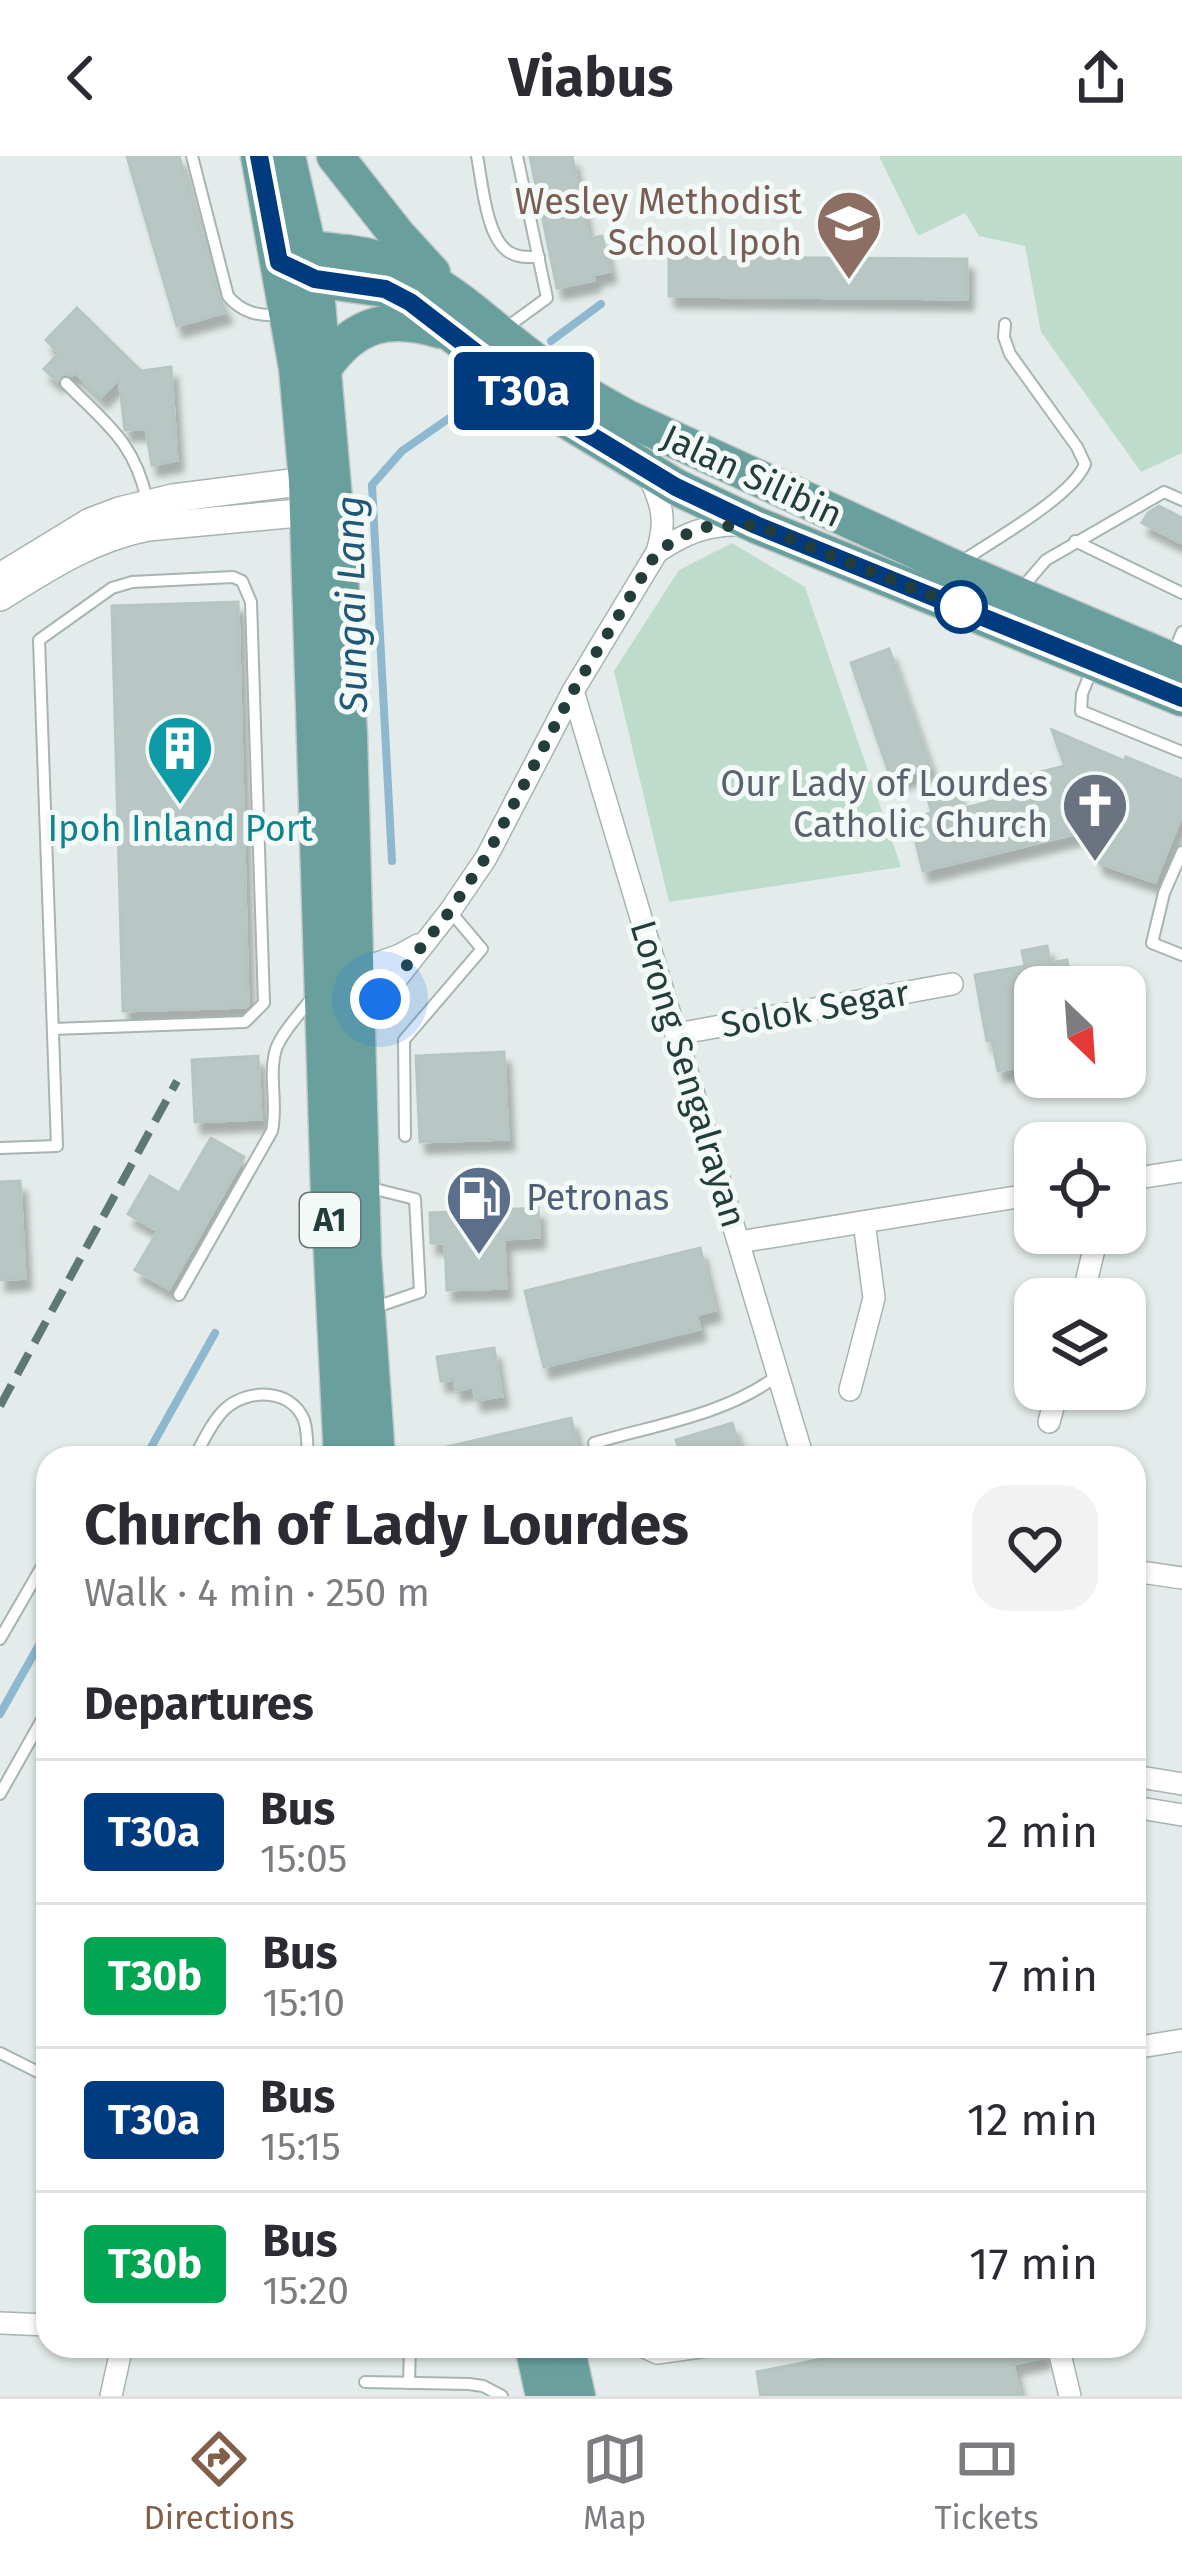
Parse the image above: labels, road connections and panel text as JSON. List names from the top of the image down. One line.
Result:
{"streets":{"main road":["Jalan Silibin","A1"],"street":["Solok Segar","Lorong Sengalrayan"]},"crossings":[["Jalan Silibin","A1"],["Solok Segar","Lorong Sengalrayan"]],"water":["Sungai Lang"],"places":{"school or university":["Wesley Methodist School Ipoh"],"building":["Ipoh Inland Port"],"church":["Our Lady of Lourdes Catholic Church"],"fuel station":["Petronas"]},"lines":["bus line T30a"],"north":"bottom right","page":{"header":"Viabus","on_map":"T30a","heading":[["Church of Lady Lourdes","Walk · 4 min · 250 m"],"Departures"],"list":[{"mark":"T30a","name":"Bus","note":"15:05","value":"2 min"},{"mark":"T30b","name":"Bus","note":"15:10","value":"7 min"},{"mark":"T30a","name":"Bus","note":"15:15","value":"12 min"},{"mark":"T30b","name":"Bus","note":"15:20","value":"17 min"}],"tabs":["Directions","Map","Tickets"]}}
